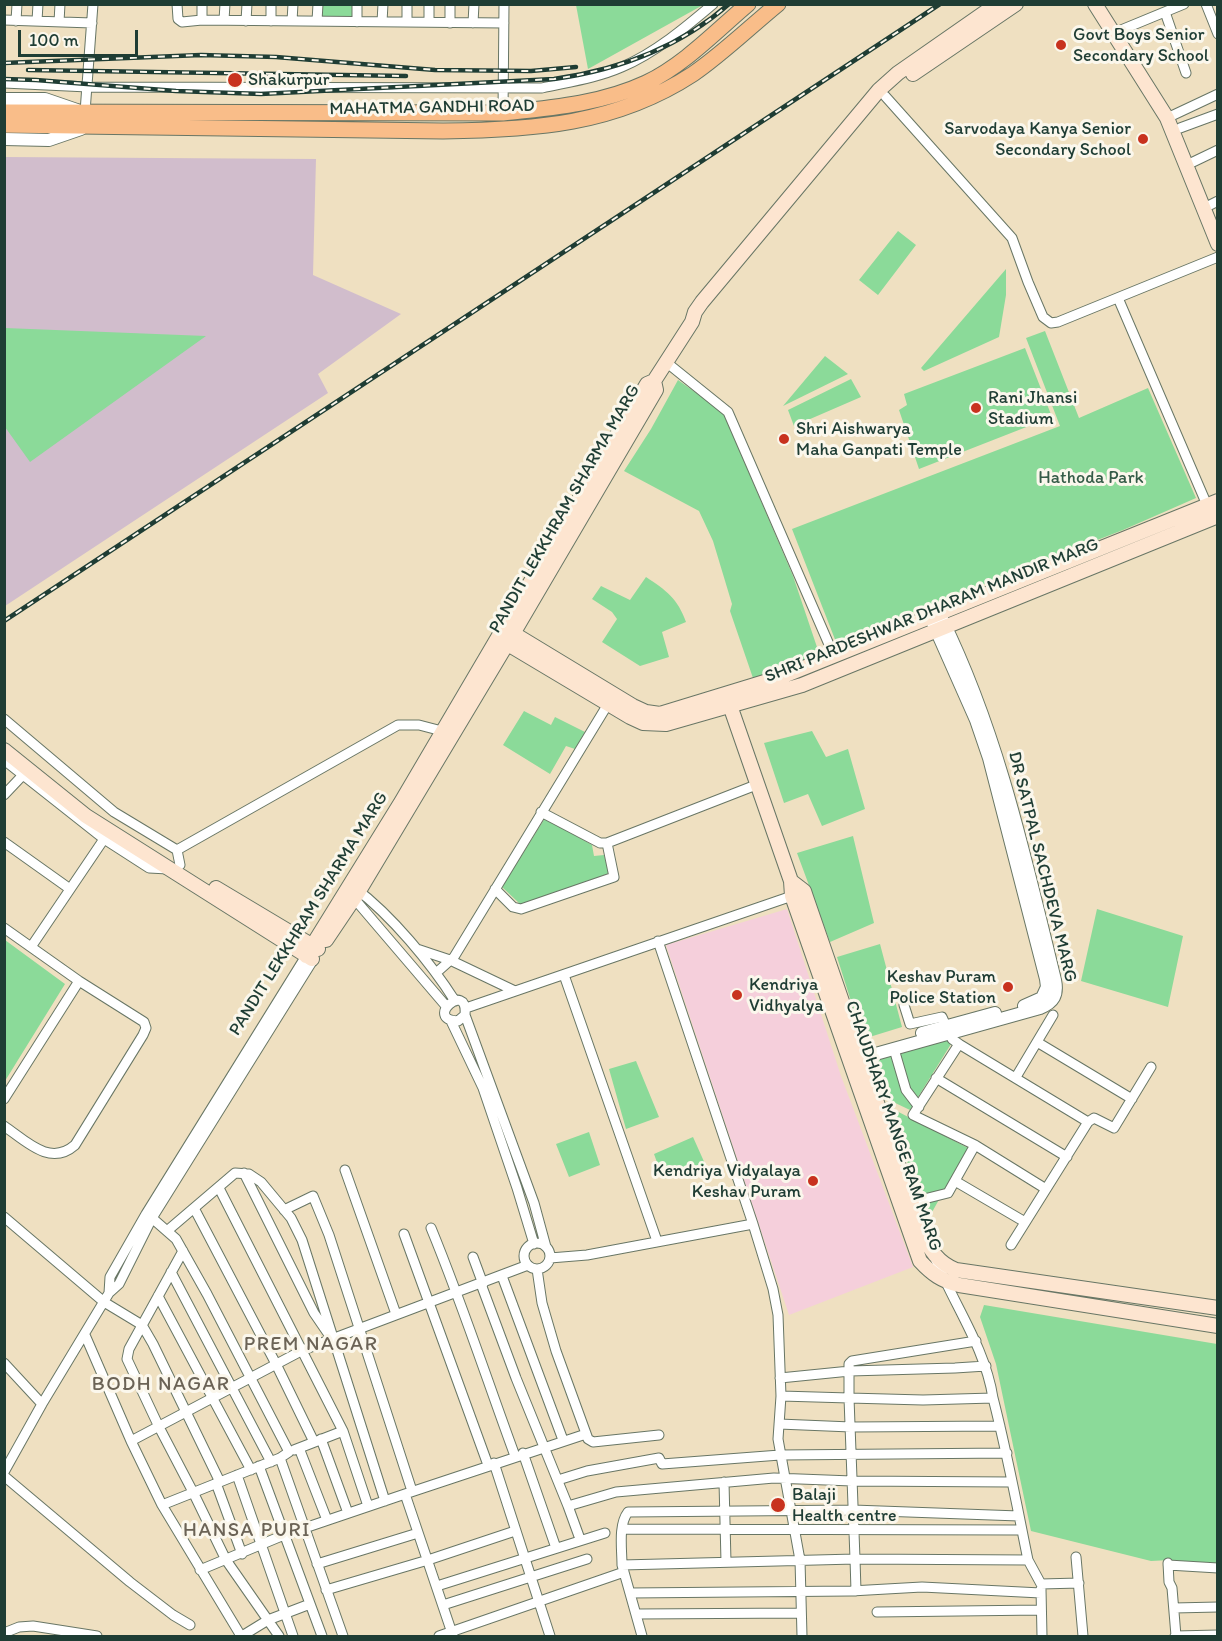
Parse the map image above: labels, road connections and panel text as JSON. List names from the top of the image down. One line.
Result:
{"streets":{"main road":["MAHATMA GANDHI ROAD","PANDIT LEKKHRAM SHARMA MARG","SHRI PARDESHWAR DHARAM MANDIR MARG","CHAUDHARY MANGE RAM MARG"],"street":["DR SATPAL SACHDEVA MARG"]},"crossings":[["PANDIT LEKKHRAM SHARMA MARG","SHRI PARDESHWAR DHARAM MANDIR MARG"],["SHRI PARDESHWAR DHARAM MANDIR MARG","DR SATPAL SACHDEVA MARG"],["SHRI PARDESHWAR DHARAM MANDIR MARG","CHAUDHARY MANGE RAM MARG"],["DR SATPAL SACHDEVA MARG","CHAUDHARY MANGE RAM MARG"]],"districts":["PREM NAGAR","BODH NAGAR","HANSA PURI"],"parks":["Hathoda Park"],"places":["Govt Boys Senior Secondary School","Shakurpur","Sarvodaya Kanya Senior Secondary School","Rani Jhansi Stadium","Shri Aishwarya Maha Ganpati Temple","Keshav Puram Police Station","Kendriya Vidhyalya","Kendriya Vidyalaya Keshav Puram","Balaji Health centre"],"scale_bar":"100 m"}
